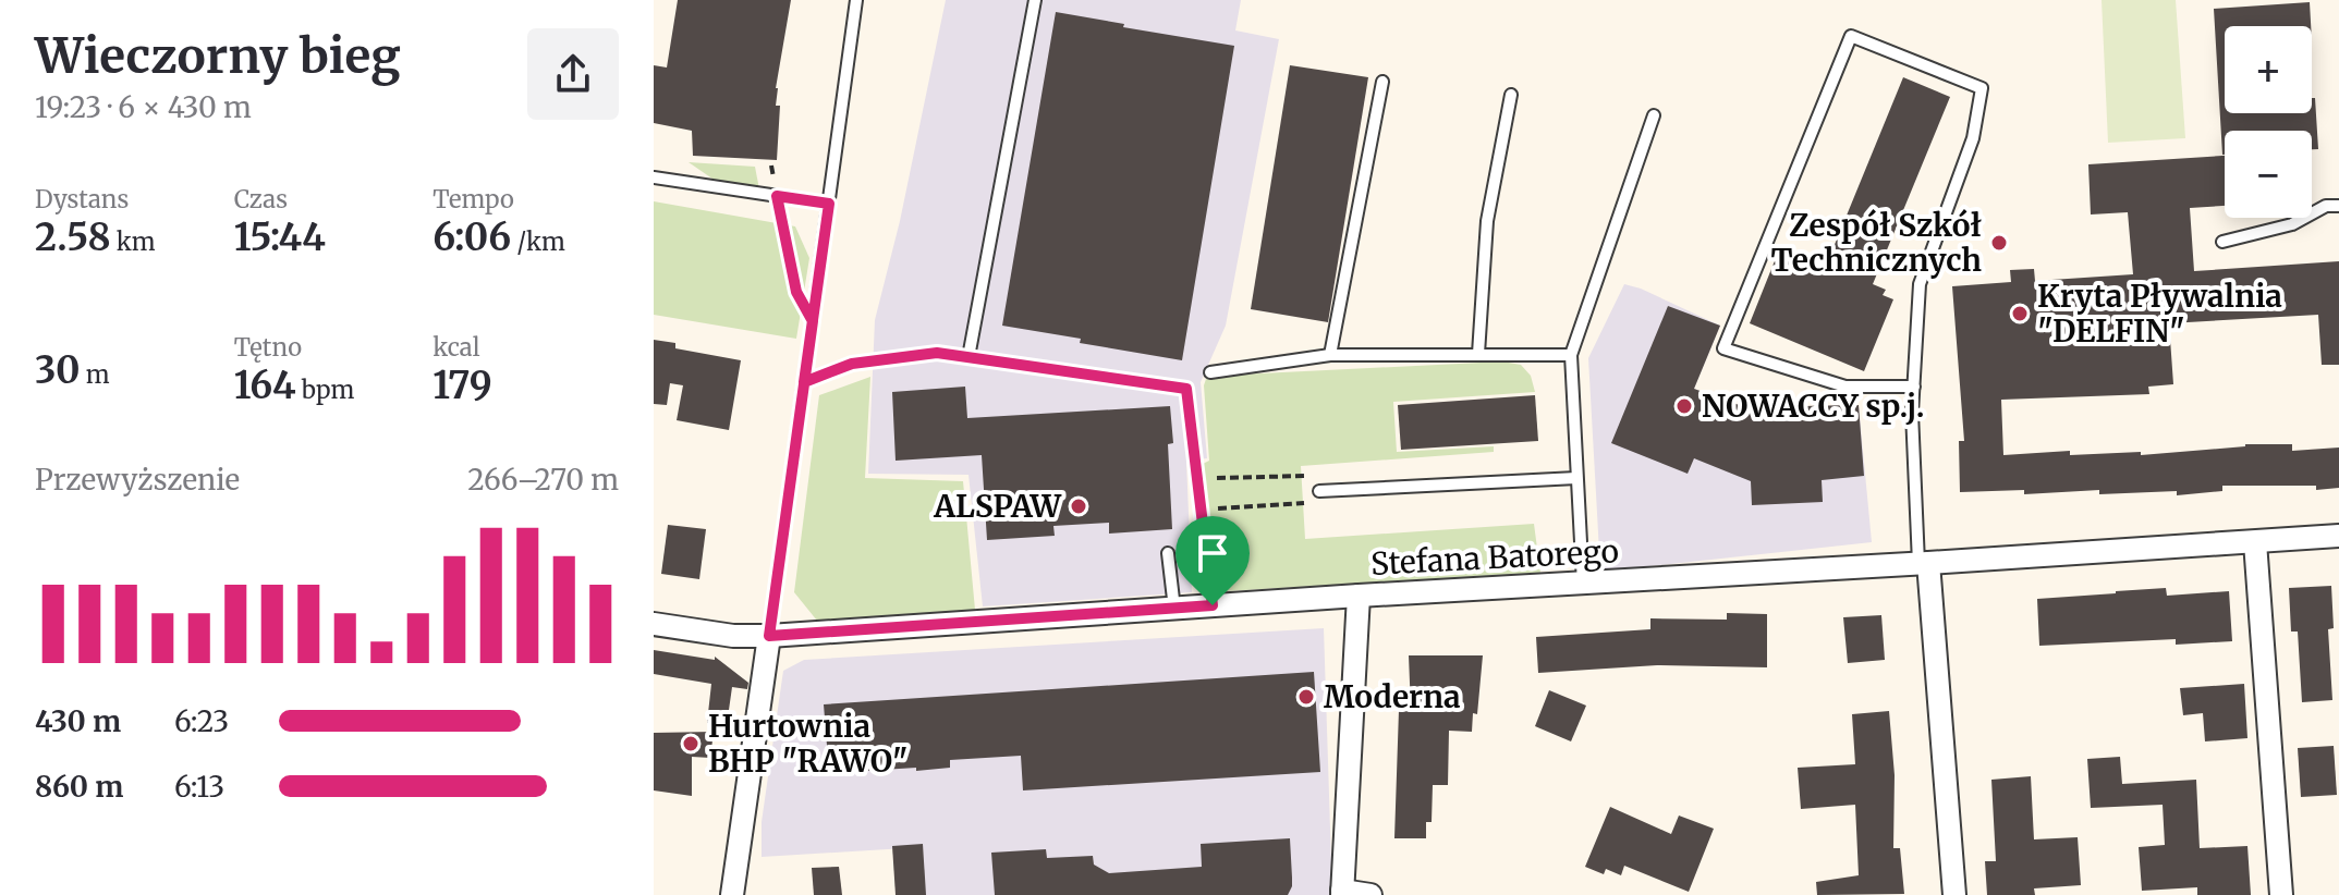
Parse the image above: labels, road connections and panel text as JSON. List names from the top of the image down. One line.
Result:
{"streets":{"street":["Stefana Batorego"]},"places":["Zespół Szkół Technicznych","Kryta Pływalnia \"DELFIN\"","NOWACCY sp.j.","ALSPAW","Moderna","Hurtownia BHP \"RAWO\""],"page":{"heading":["Wieczorny bieg","19:23 · 6 × 430 m"],"map_buttons":["+","−"],"stats":[["Dystans","2.58 km"],["Czas","15:44"],["Tempo","6:06 /km"],["30 m"],["Tętno","164 bpm"],["kcal","179"]],"chart":["Przewyższenie","266–270 m"],"list":[{"name":"430 m","note":"6:23"},{"name":"860 m","note":"6:13"}]}}
